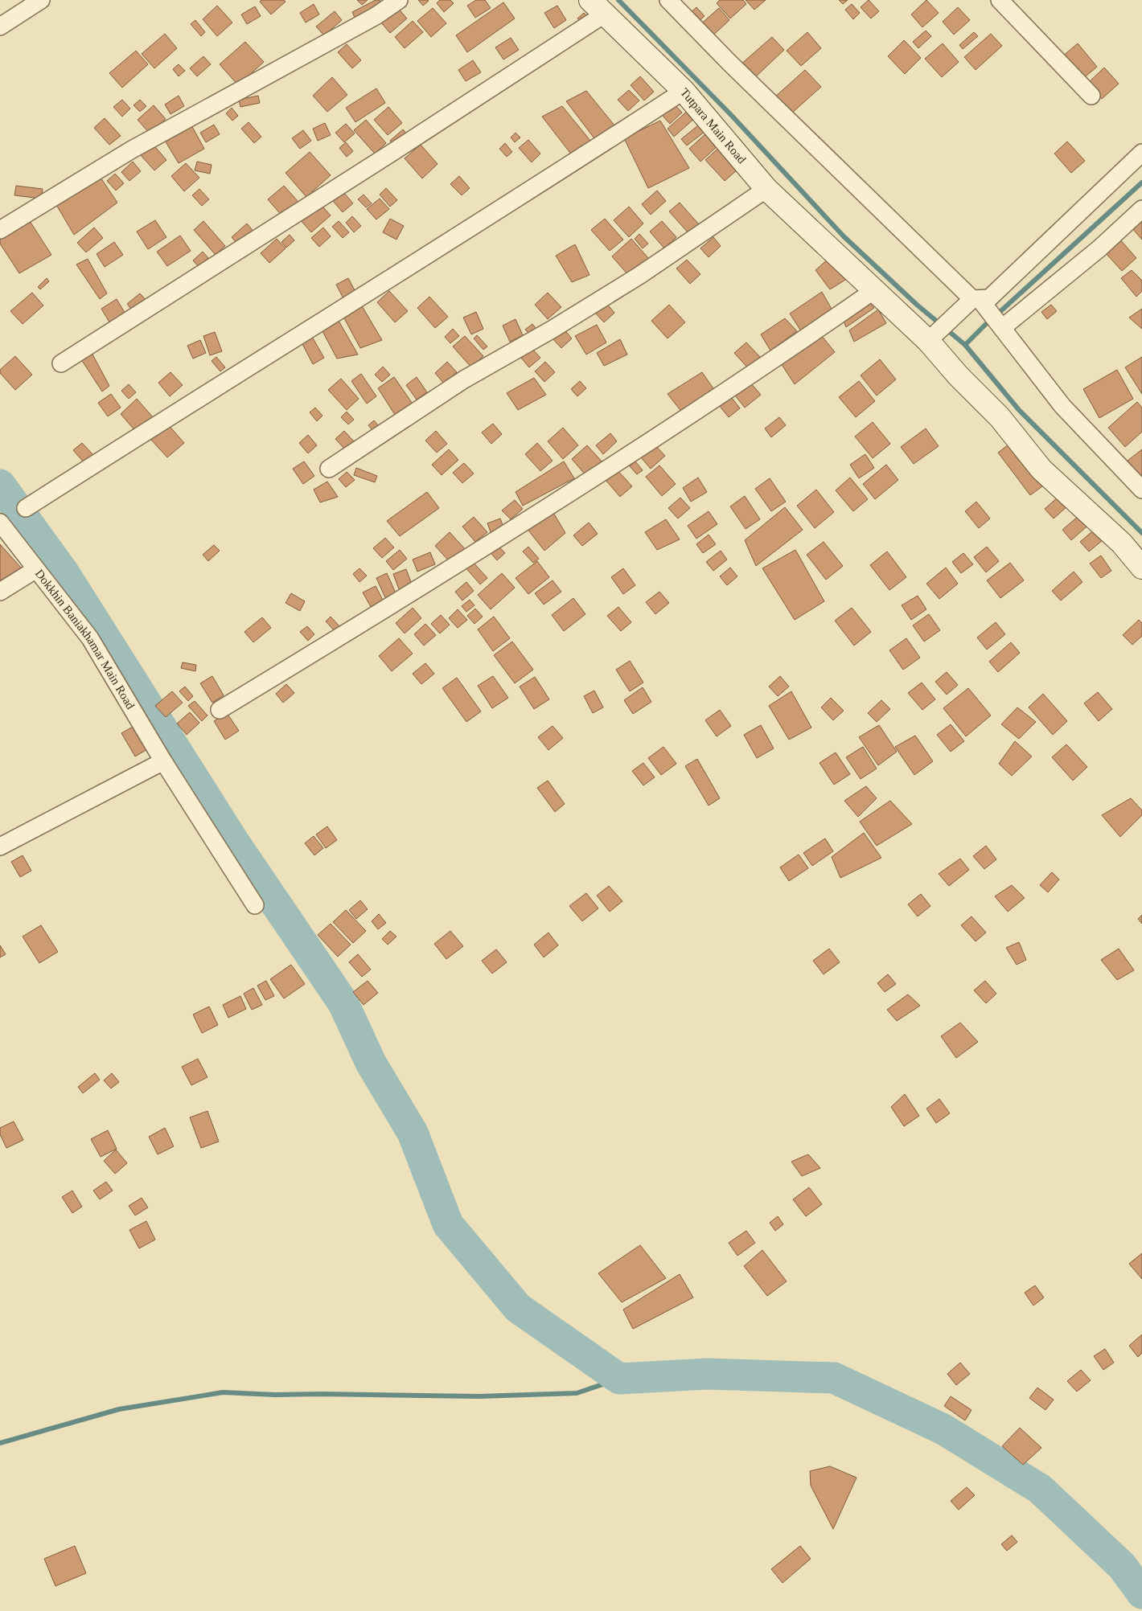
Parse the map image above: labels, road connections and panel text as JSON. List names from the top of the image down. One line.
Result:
{"streets":{"street":["Tutpara Main Road","Dokkhin Baniakhamar Main Road"]}}
